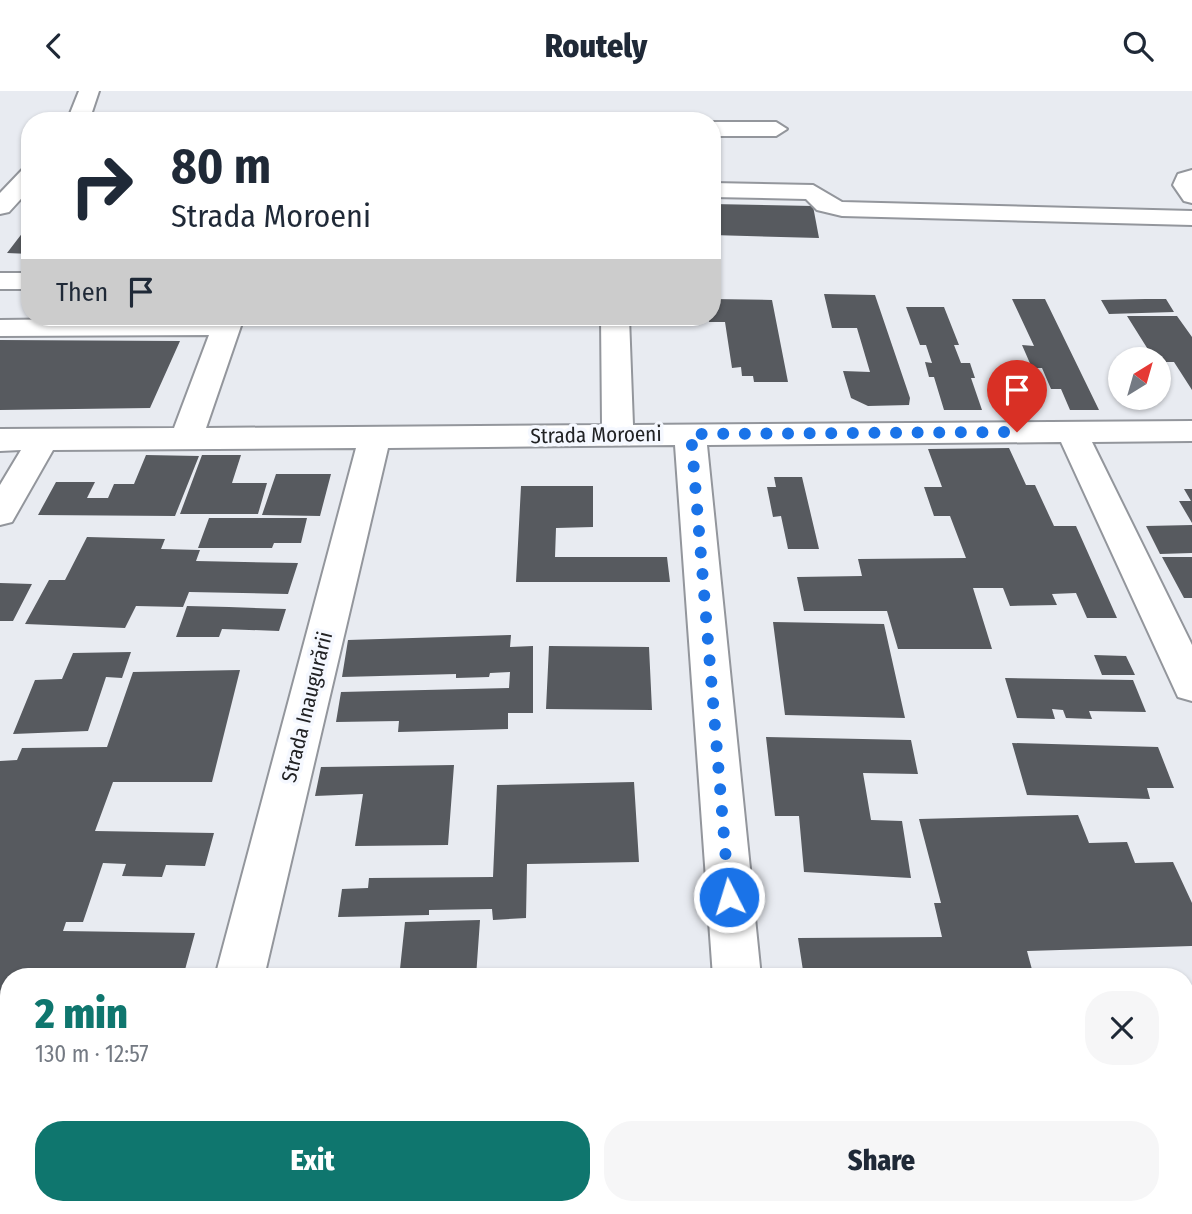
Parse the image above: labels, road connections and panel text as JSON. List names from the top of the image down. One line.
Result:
{"streets":{"street":["Strada Moroeni","Strada Inaugurării"]},"crossings":[["Strada Moroeni","Strada Inaugurării"]],"north":"top right","page":{"header":"Routely","turn":["80 m","Strada Moroeni"],"then":"Then","heading":["2 min","130 m · 12:57"],"buttons":["Exit","Share"]}}
